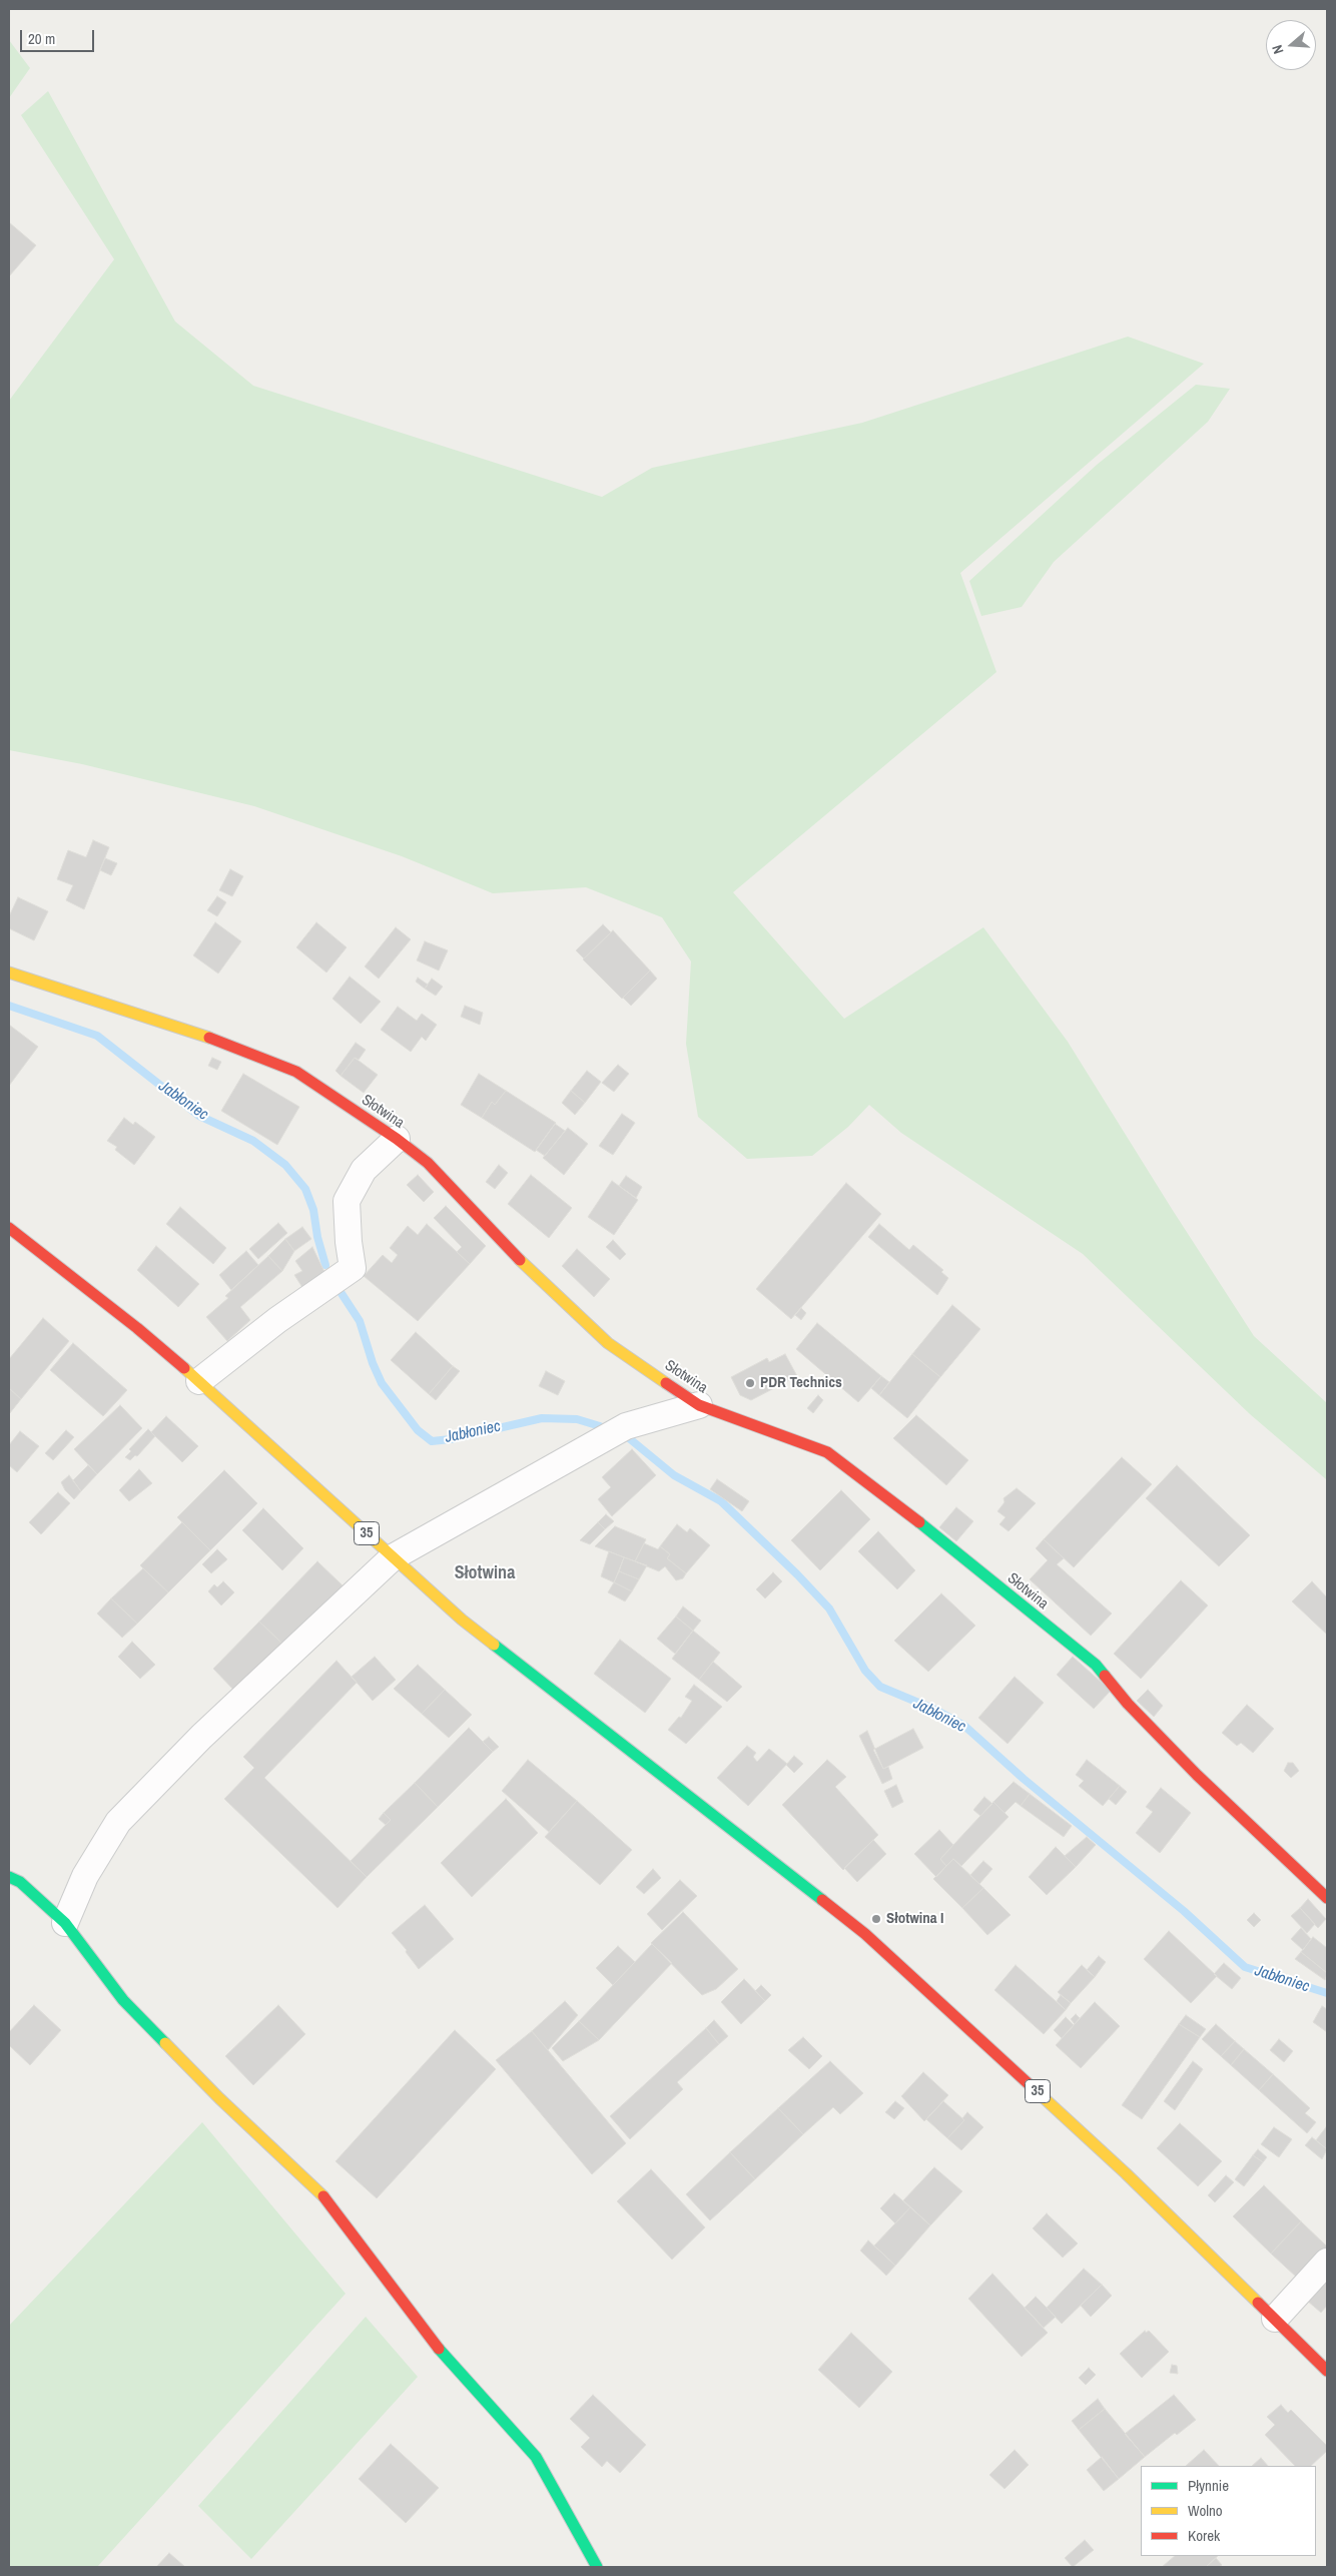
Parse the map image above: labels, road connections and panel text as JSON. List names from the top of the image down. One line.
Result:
{"streets":{"street":["Słotwina","35"]},"districts":["Słotwina"],"water":["Jabłoniec"],"places":["PDR Technics","Słotwina I"],"legend":["Płynnie","Wolno","Korek"],"scale_bar":"20 m","north":"left"}
